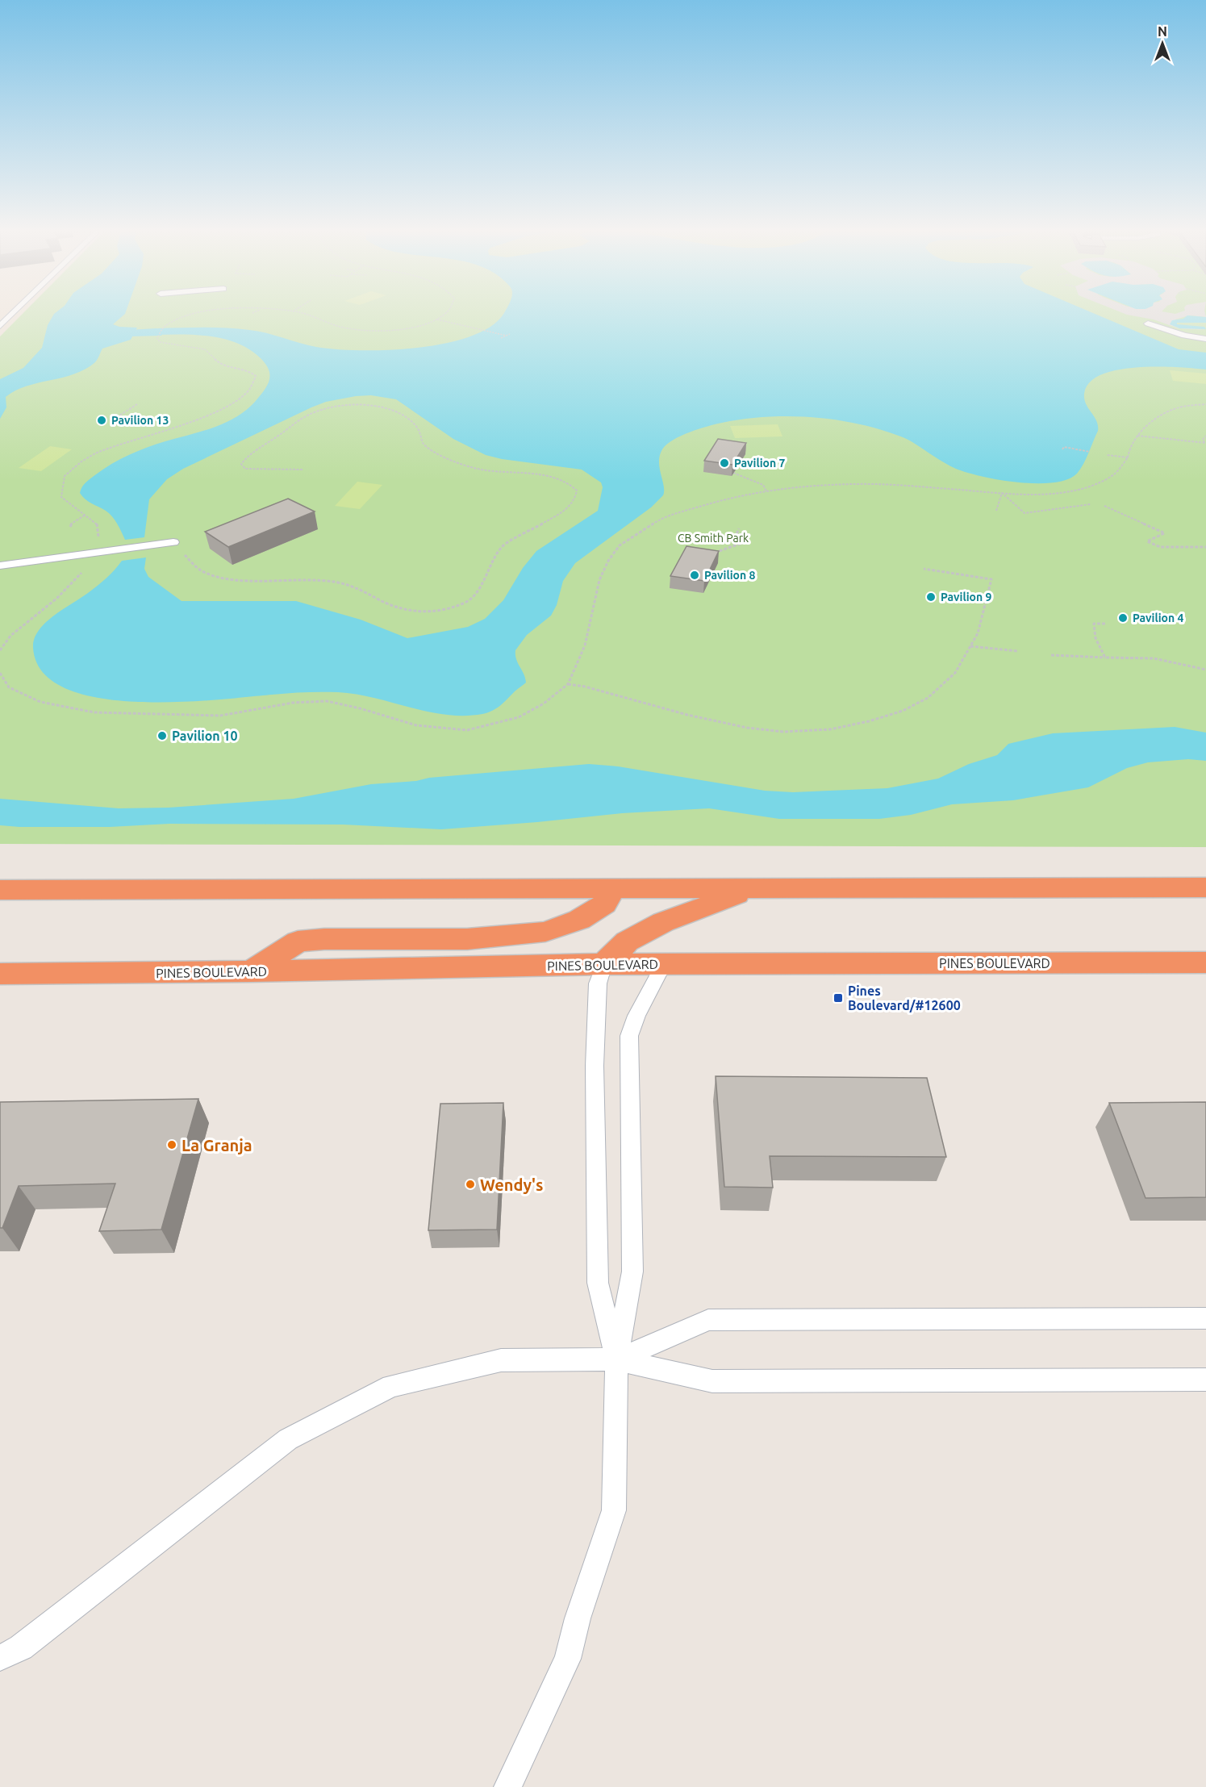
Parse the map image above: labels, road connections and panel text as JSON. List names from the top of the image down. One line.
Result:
{"streets":{"highway":["PINES BOULEVARD"]},"parks":["CB Smith Park"],"places":{"other":["Pavilion 13","Pavilion 7","Pavilion 8","Pavilion 9","Pavilion 4","Pavilion 10","La Granja","Wendy's"],"transit":["Pines Boulevard/#12600"]},"north":"top"}
